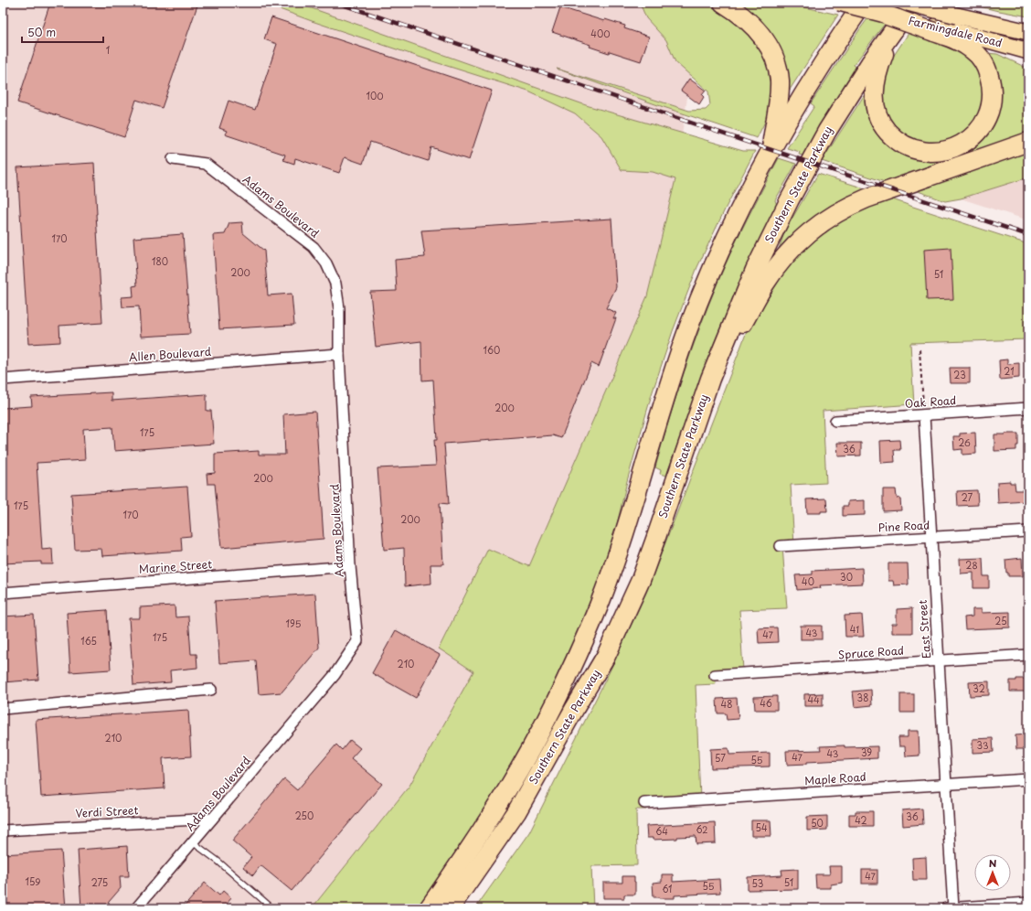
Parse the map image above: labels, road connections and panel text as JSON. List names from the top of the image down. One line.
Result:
{"streets":{"highway":["Southern State Parkway"],"main road":["Farmingdale Road"],"street":["Adams Boulevard","Allen Boulevard","Oak Road","Pine Road","Marine Street","East Street","Spruce Road","Maple Road","Verdi Street"]},"crossings":[["Farmingdale Road","Southern State Parkway"],["Adams Boulevard","Allen Boulevard"],["Adams Boulevard","Marine Street"],["Adams Boulevard","Verdi Street"],["Oak Road","East Street"],["Pine Road","East Street"],["East Street","Spruce Road"],["East Street","Maple Road"]],"house_numbers":["400","1","100","170","180","200","51","160","21","23","200","175","26","36","200","27","175","170","200","28","30","40","25","195","41","43","47","175","165","210","32","38","44","46","48","210","33","39","43","47","57","55","250","36","42","50","54","62","64","47","159","275","51","53","55","61"],"scale_bar":"50 m","north":"top"}
